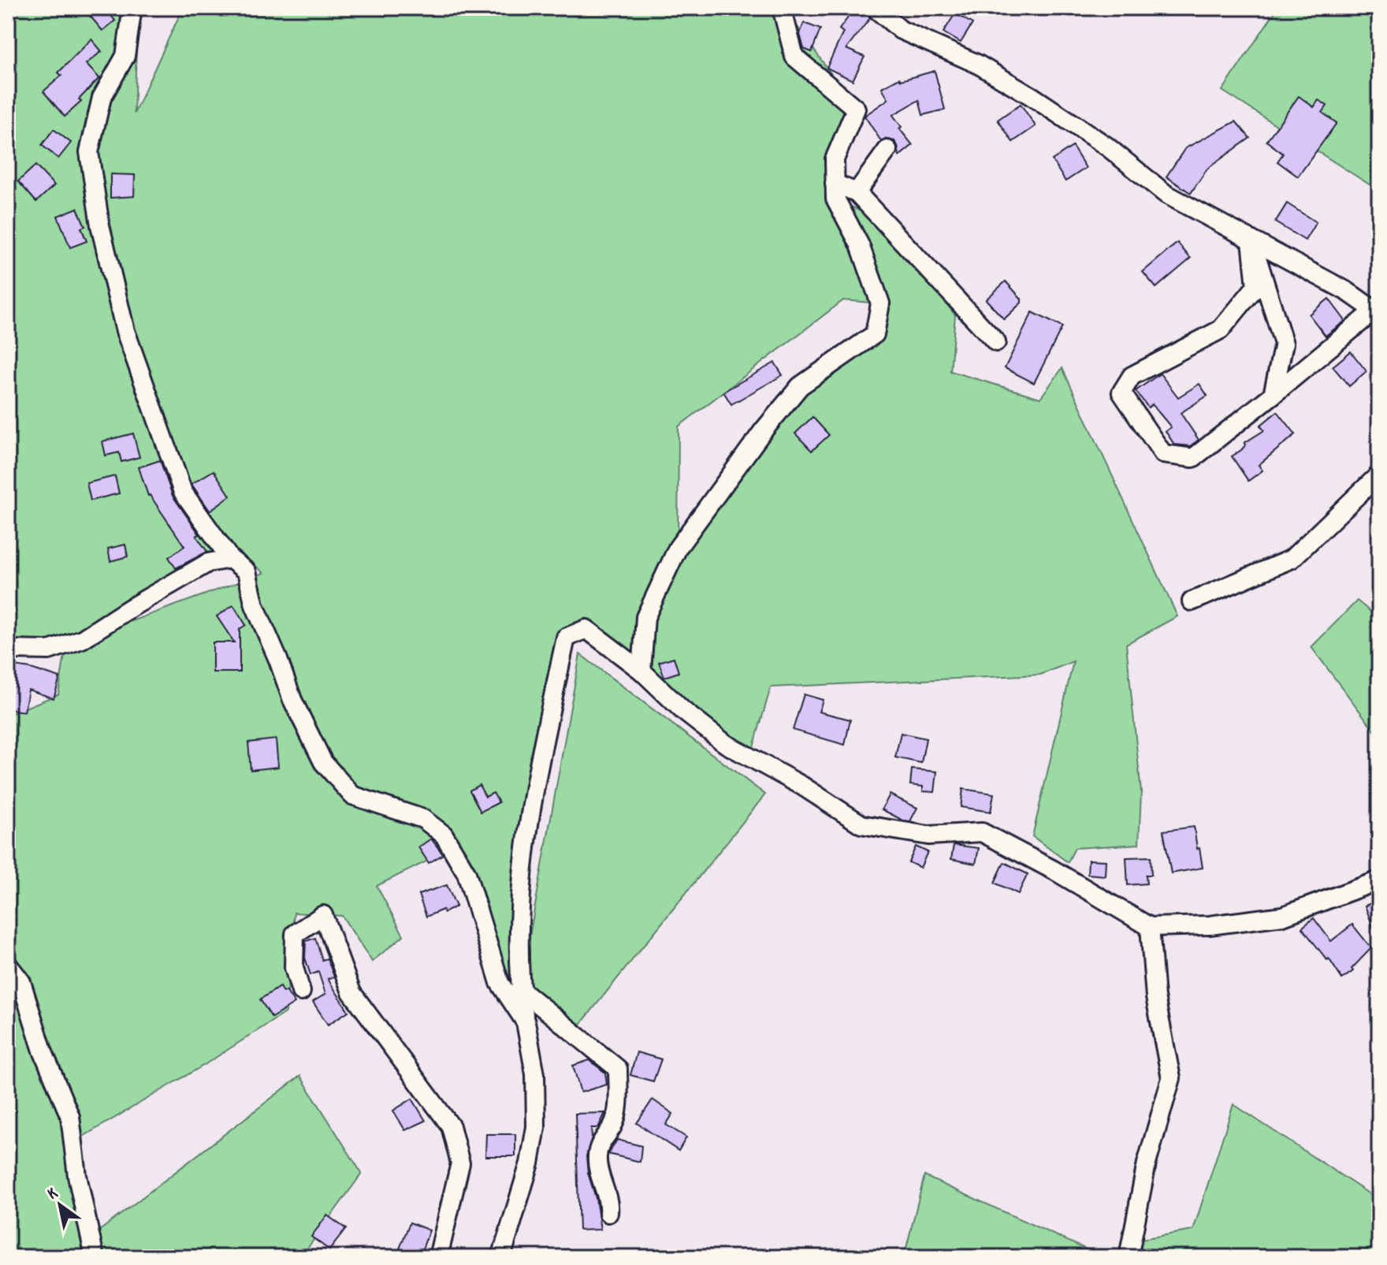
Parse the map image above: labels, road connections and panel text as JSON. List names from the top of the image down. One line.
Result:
{"north":"top left"}
